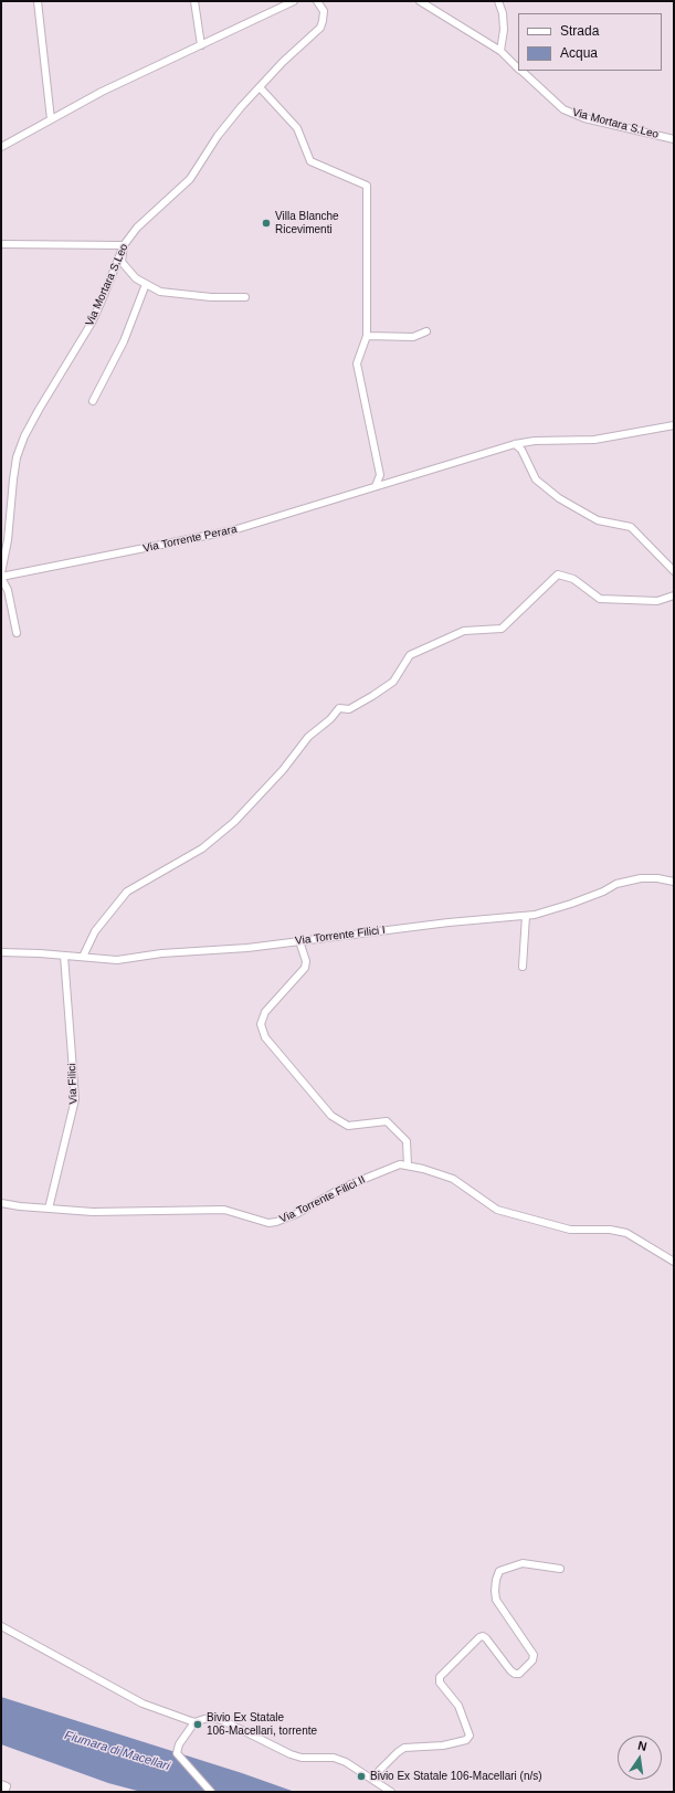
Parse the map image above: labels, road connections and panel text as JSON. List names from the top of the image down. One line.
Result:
{"streets":{"street":["Via Mortara S.Leo","Via Torrente Perara","Via Torrente Filici I","Via Filici","Via Torrente Filici II"]},"crossings":[["Via Mortara S.Leo","Via Torrente Perara"],["Via Torrente Filici I","Via Filici"],["Via Filici","Via Torrente Filici II"]],"water":["Fiumara di Macellari"],"places":["Villa Blanche Ricevimenti","Bivio Ex Statale 106-Macellari, torrente","Bivio Ex Statale 106-Macellari (n/s)"],"legend":["Strada","Acqua"],"north":"top"}
